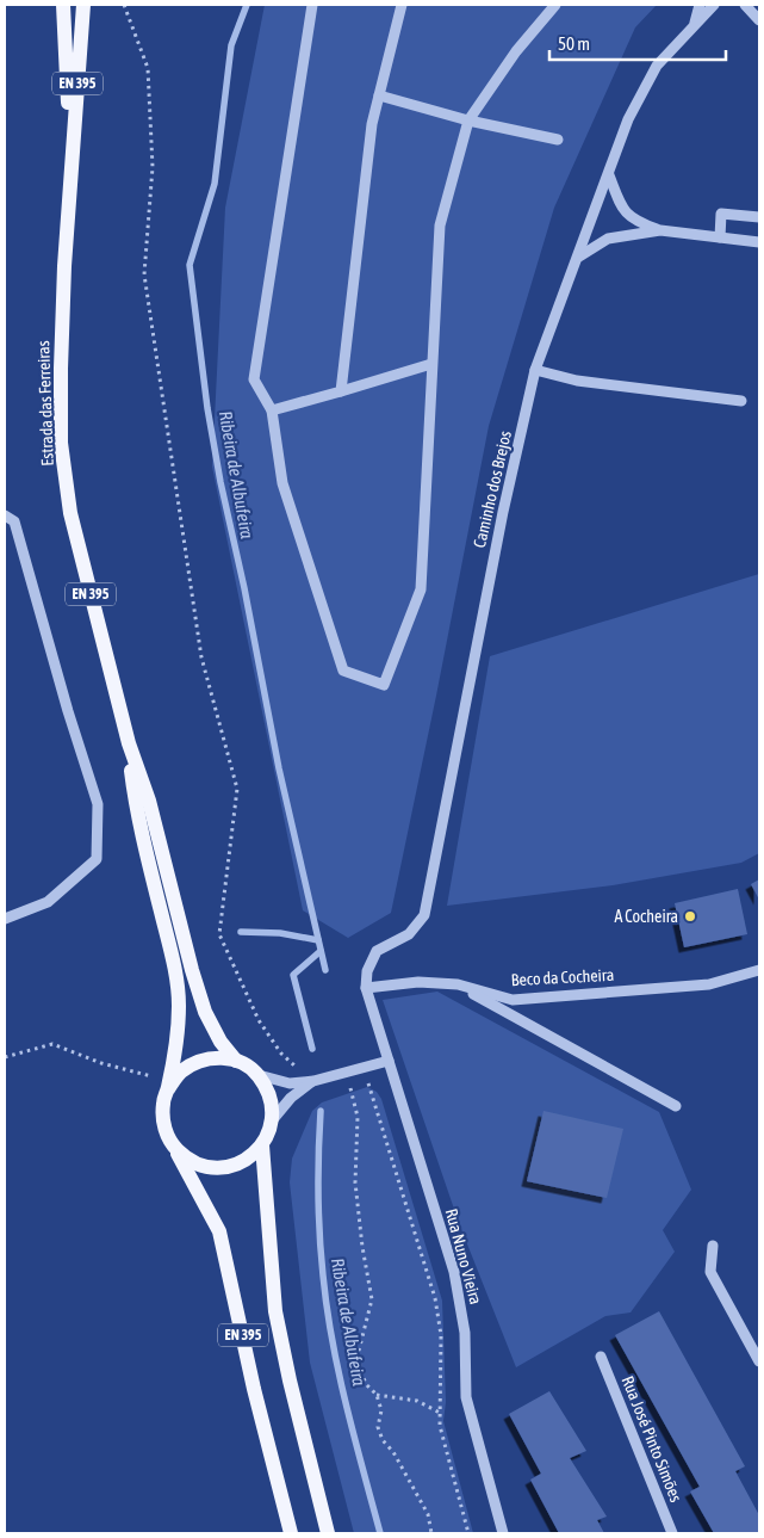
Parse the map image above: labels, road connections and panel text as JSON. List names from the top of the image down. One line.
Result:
{"streets":{"main road":["EN 395","Estrada das Ferreiras"],"street":["Caminho dos Brejos","Beco da Cocheira","Rua Nuno Vieira","Rua José Pinto Simões"]},"crossings":[["EN 395","Estrada das Ferreiras"],["Caminho dos Brejos","Beco da Cocheira"],["Caminho dos Brejos","Rua Nuno Vieira"],["Beco da Cocheira","Rua Nuno Vieira"]],"water":["Ribeira de Albufeira"],"places":["A Cocheira"],"scale_bar":"50 m"}
